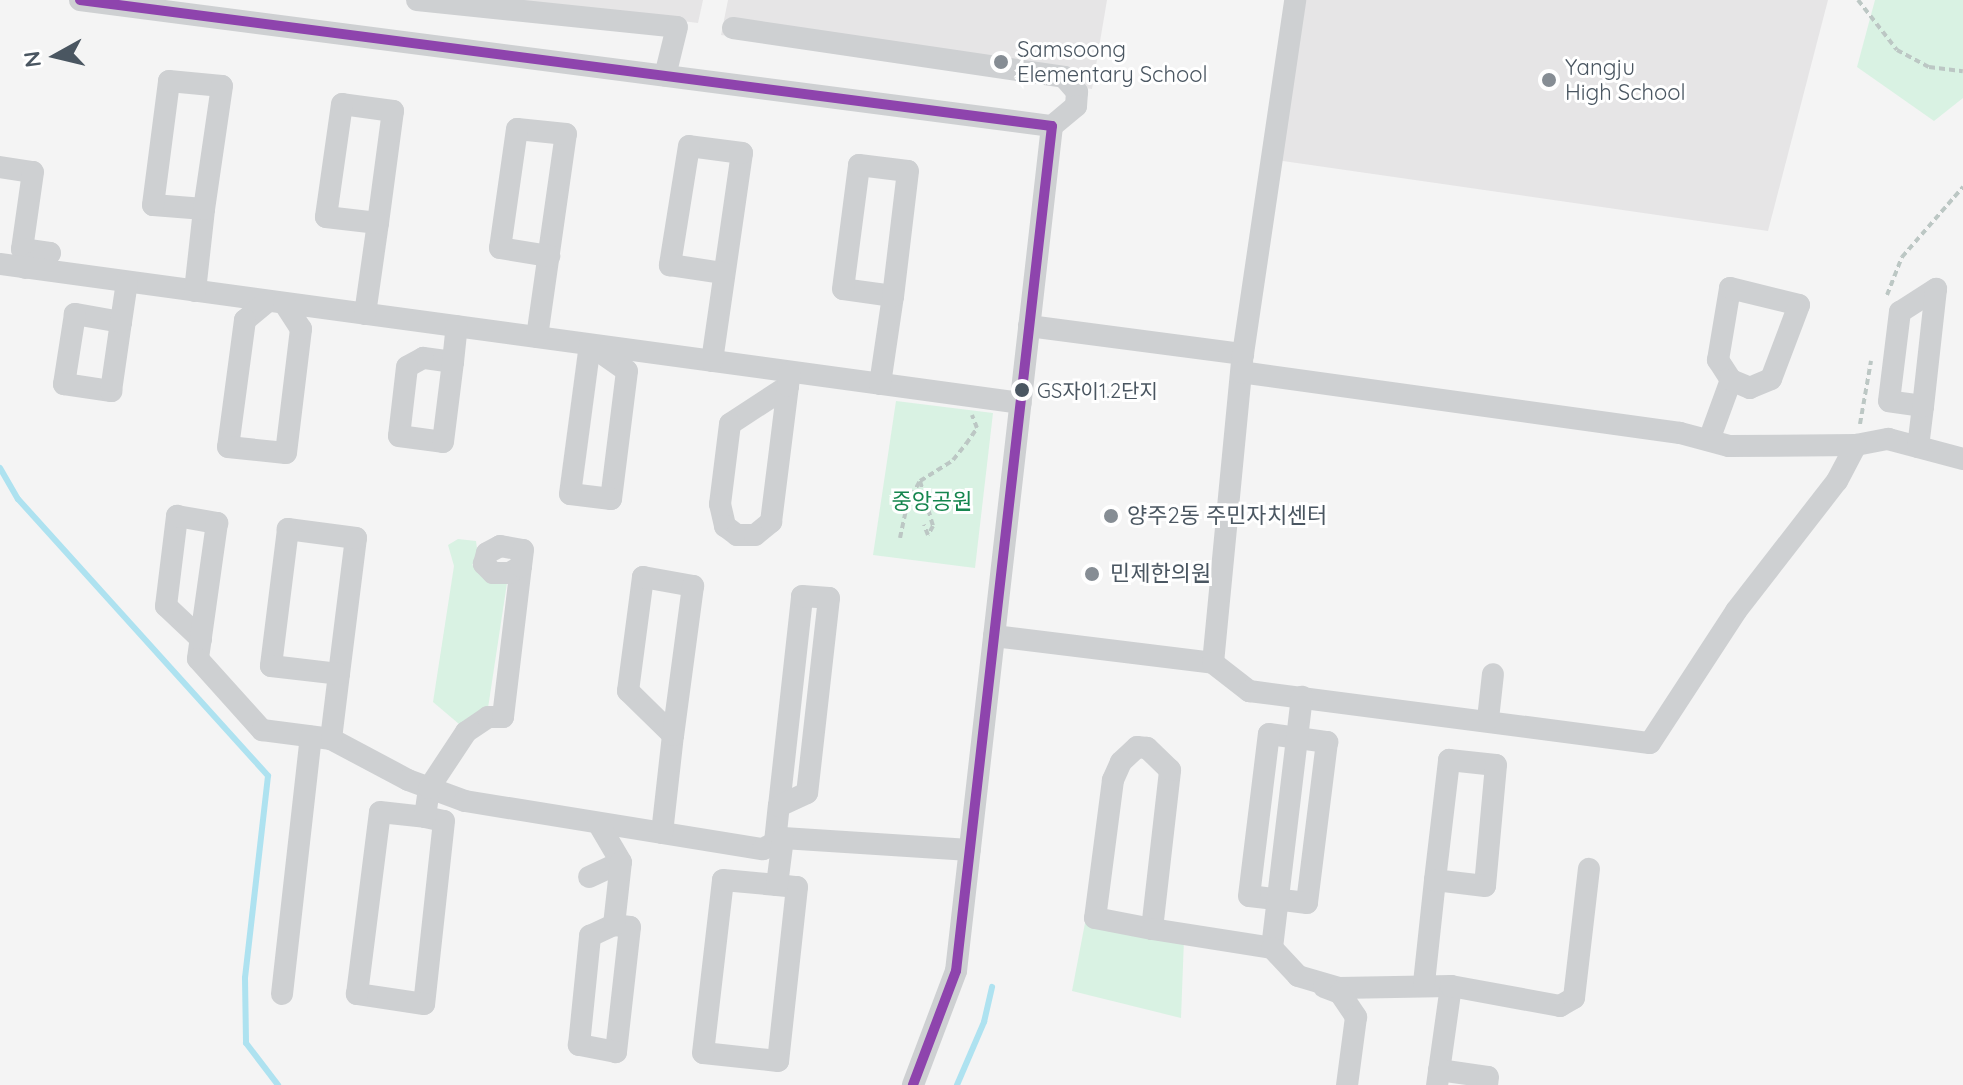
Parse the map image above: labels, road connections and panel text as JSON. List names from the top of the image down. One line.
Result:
{"parks":["중앙공원"],"places":["Samsoong Elementary School","Yangju High School","GS자이1.2단지","양주2동 주민자치센터","민제한의원"],"north":"left"}
